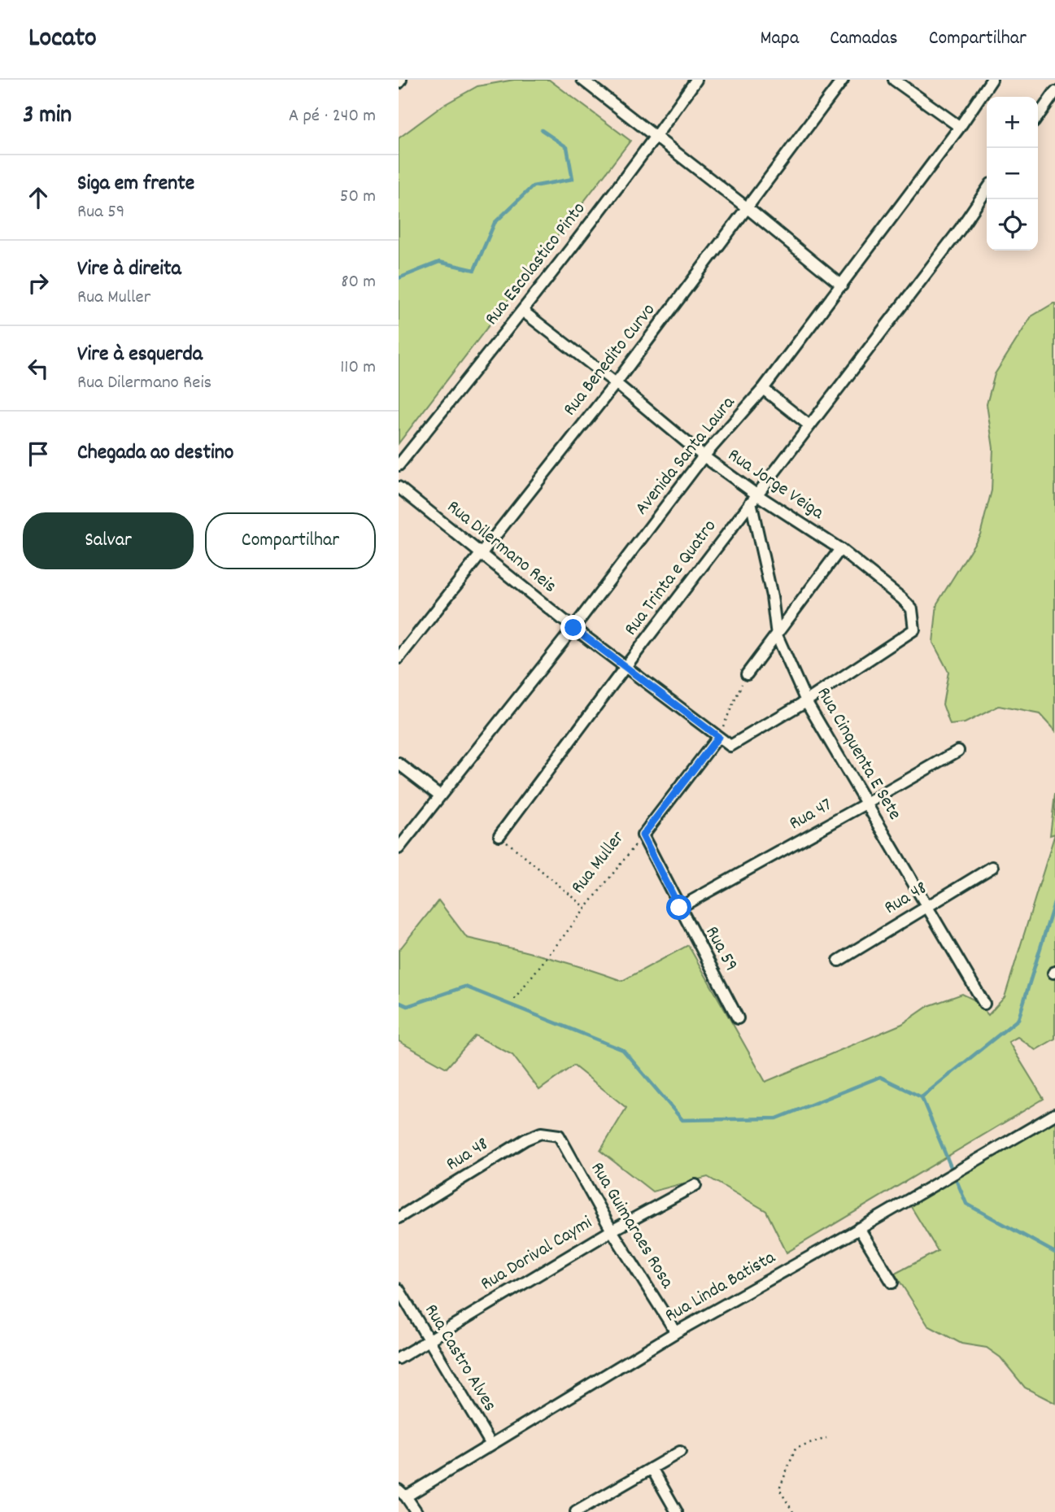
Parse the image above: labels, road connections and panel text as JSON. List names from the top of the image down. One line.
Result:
{"streets":{"street":["Rua Escolastico Pinto","Rua Benedito Curvo","Avenida Santa Laura","Rua Jorge Veiga","Rua Dilermano Reis","Rua Trinta e Quatro","Rua Cinquenta E Sete","Rua 47","Rua Muller","Rua 48","Rua 59","Rua Guimaraes Rosa","Rua Dorival Caymi","Rua Linda Batista","Rua Castro Alves"]},"crossings":[["Rua Escolastico Pinto","Rua Jorge Veiga"],["Rua Benedito Curvo","Rua Jorge Veiga"],["Rua Benedito Curvo","Rua Dilermano Reis"],["Avenida Santa Laura","Rua Jorge Veiga"],["Avenida Santa Laura","Rua Dilermano Reis"],["Rua Jorge Veiga","Rua Trinta e Quatro"],["Rua Jorge Veiga","Rua Cinquenta E Sete"],["Rua Dilermano Reis","Rua Trinta e Quatro"],["Rua Dilermano Reis","Rua Muller"],["Rua Trinta e Quatro","Rua Cinquenta E Sete"],["Rua Cinquenta E Sete","Rua 47"],["Rua Cinquenta E Sete","Rua 48"],["Rua 47","Rua 59"],["Rua Muller","Rua 59"],["Rua 48","Rua Guimaraes Rosa"],["Rua Guimaraes Rosa","Rua Dorival Caymi"],["Rua Guimaraes Rosa","Rua Linda Batista"],["Rua Dorival Caymi","Rua Castro Alves"],["Rua Linda Batista","Rua Castro Alves"]],"page":{"header":"Locato","nav":["Mapa","Camadas","Compartilhar"],"heading":["3 min","A pé · 240 m"],"map_buttons":["+","−"],"list":[["Siga em frente","Rua 59","50 m"],["Vire à direita","Rua Muller","80 m"],["Vire à esquerda","Rua Dilermano Reis","110 m"],"Chegada ao destino"],"buttons":["Salvar","Compartilhar"]}}
